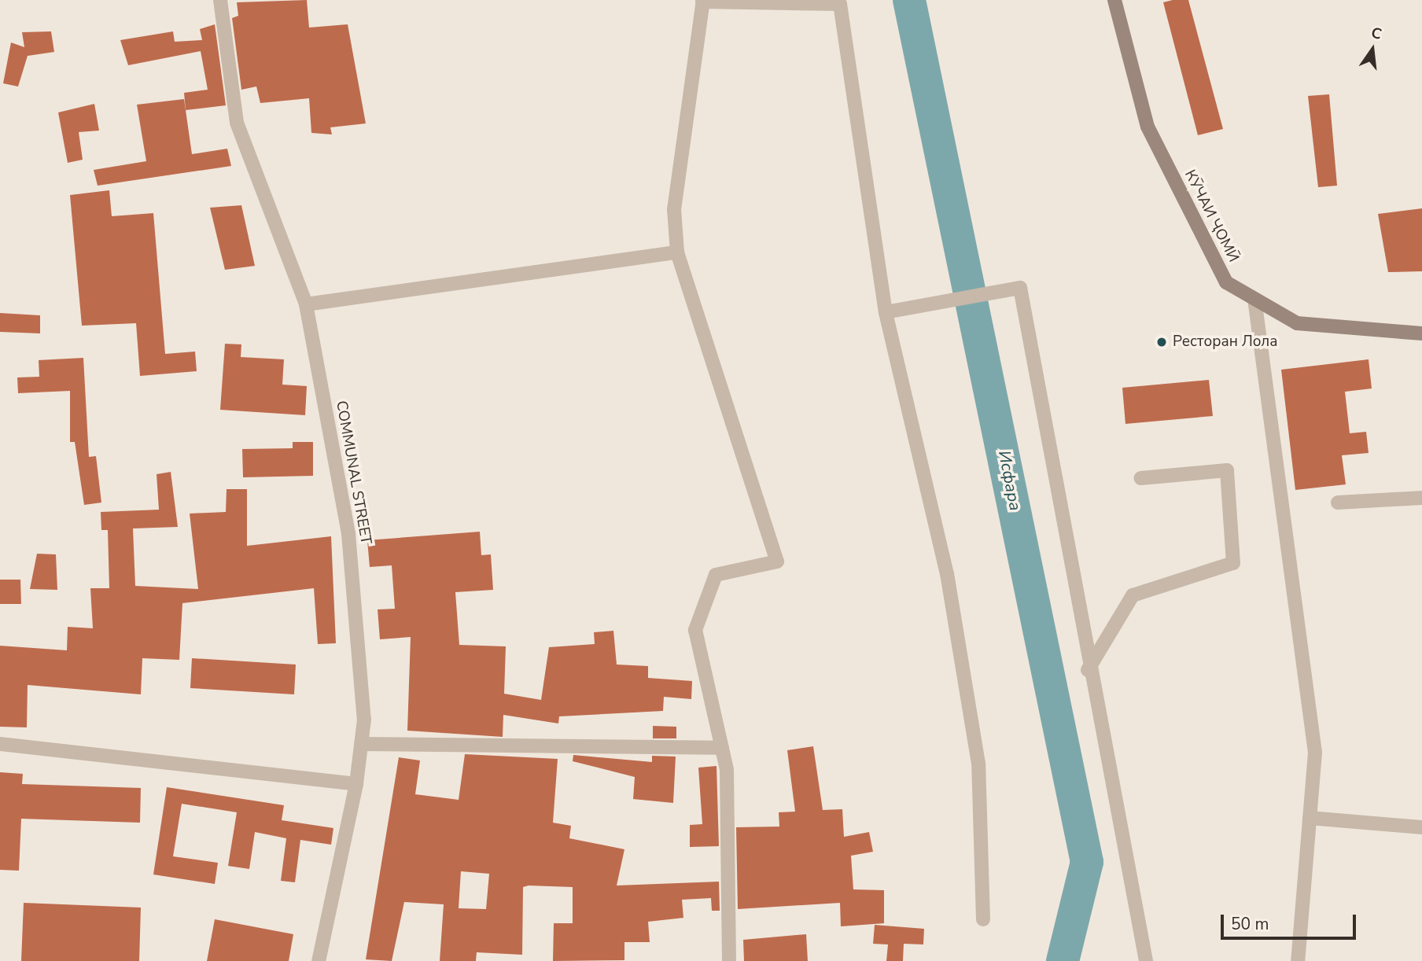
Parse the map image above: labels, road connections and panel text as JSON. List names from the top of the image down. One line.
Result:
{"streets":{"main road":["КӮЧАИ ҶОМӢ"],"street":["COMMUNAL STREET"]},"water":["Исфара"],"places":["Ресторан Лола"],"scale_bar":"50 m","north":"top"}
